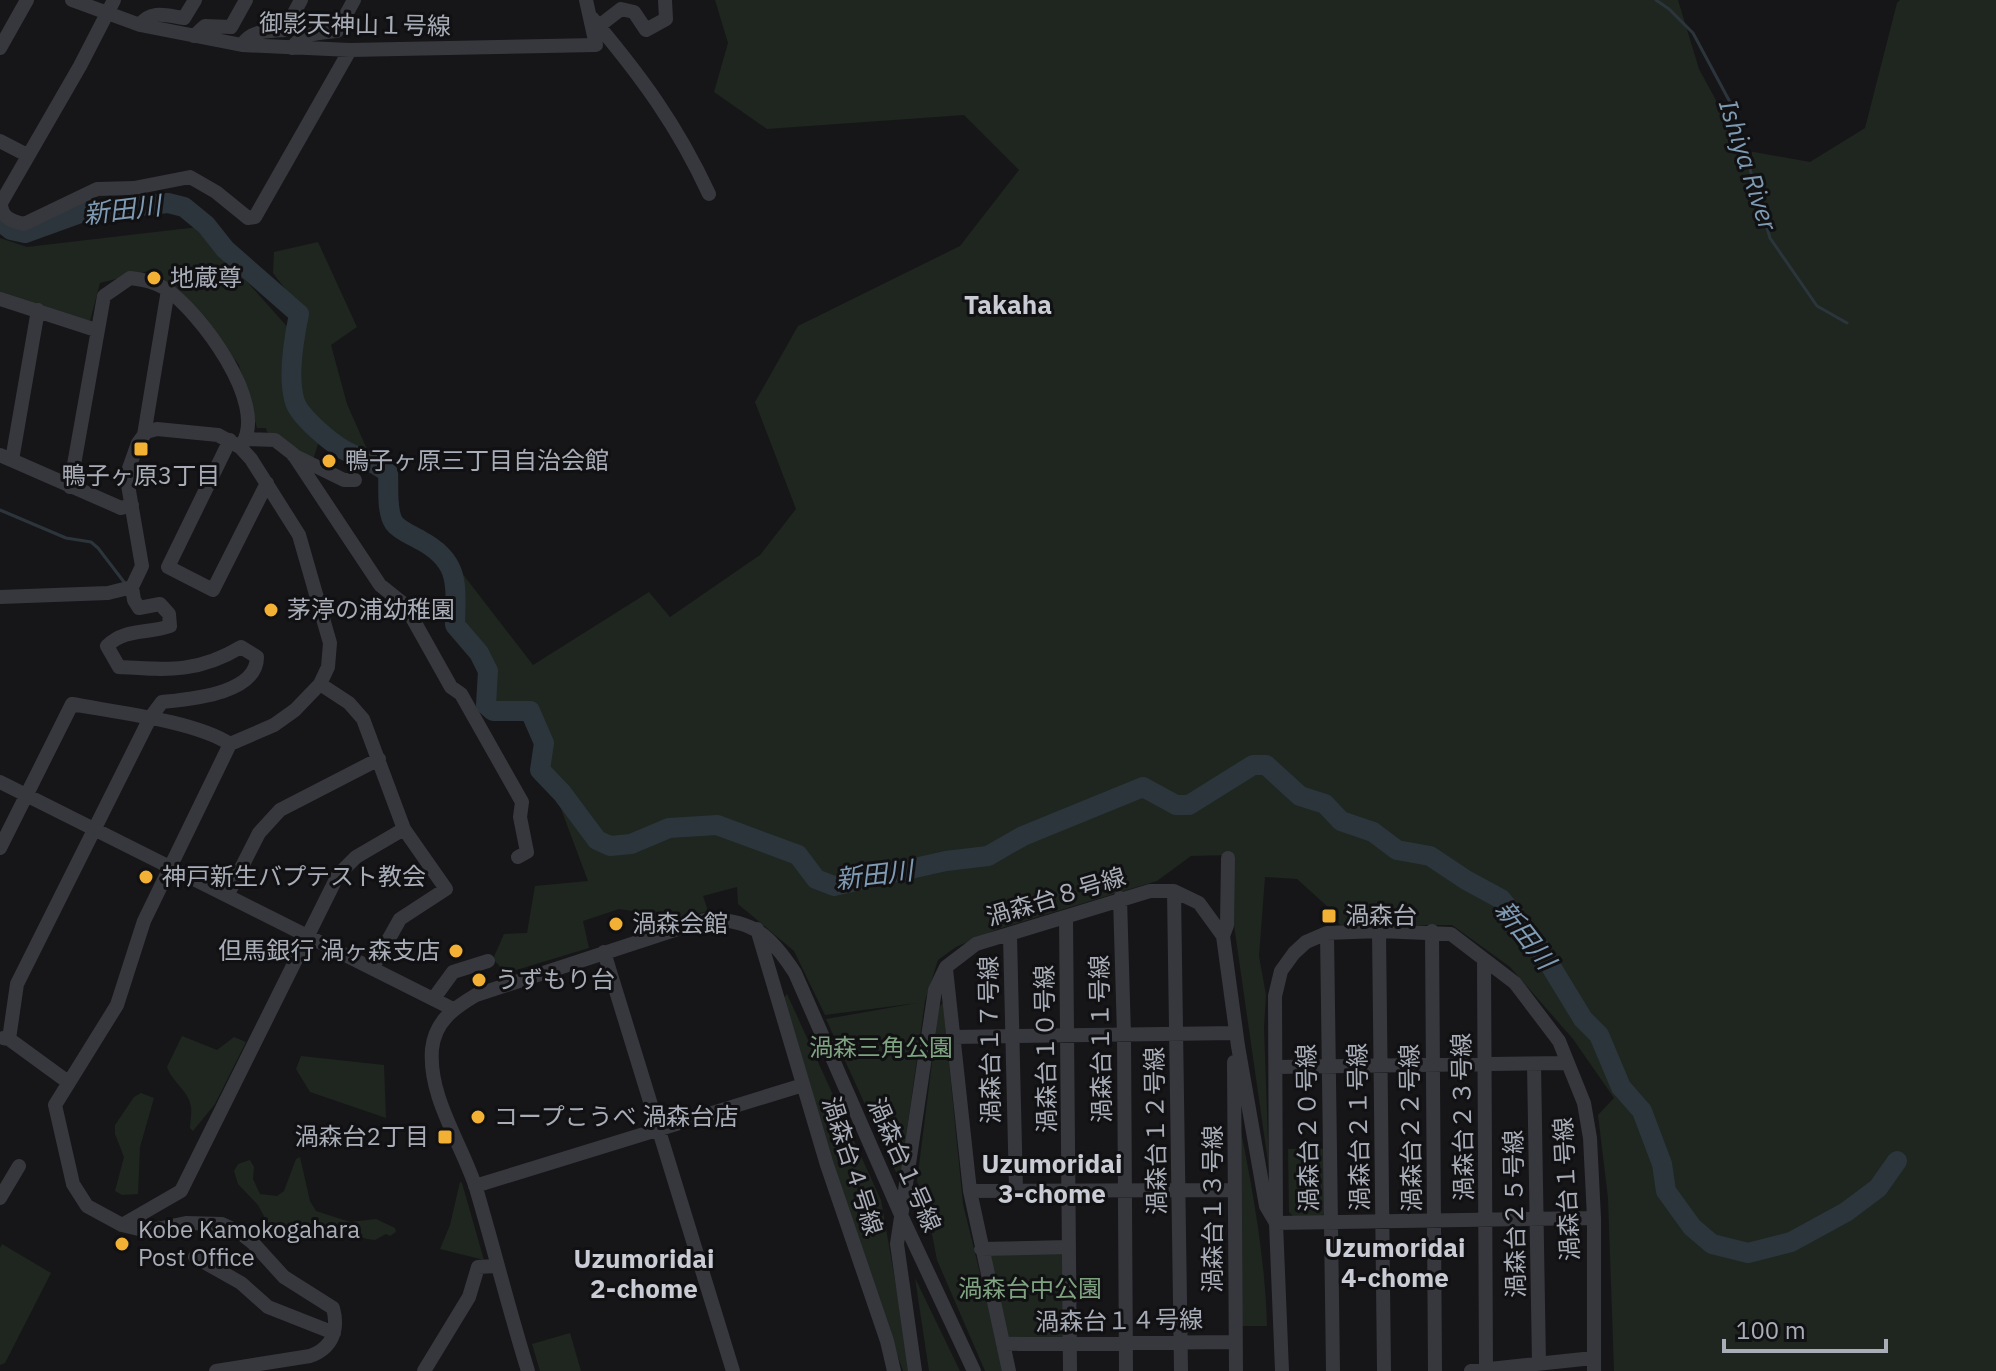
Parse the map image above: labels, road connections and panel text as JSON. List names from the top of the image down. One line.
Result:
{"streets":{"street":["御影天神山１号線","渦森台８号線","渦森台１１号線","渦森台１７号線","渦森台１０号線","渦森台２３号線","渦森台２１号線","渦森台２０号線","渦森台２２号線","渦森台１２号線","渦森台１号線","渦森台４号線","渦森台１３号線","渦森台２５号線","渦森台１４号線"]},"crossings":[["渦森台８号線","渦森台１１号線"],["渦森台８号線","渦森台１７号線"],["渦森台８号線","渦森台１０号線"],["渦森台８号線","渦森台１２号線"],["渦森台１１号線","渦森台１４号線"],["渦森台１０号線","渦森台１４号線"],["渦森台２３号線","渦森台１号線"],["渦森台２１号線","渦森台１号線"],["渦森台２０号線","渦森台１号線"],["渦森台２２号線","渦森台１号線"],["渦森台１２号線","渦森台１４号線"],["渦森台１号線","渦森台４号線"],["渦森台１３号線","渦森台１４号線"]],"districts":["Takaha","Uzumoridai 3-chome","Uzumoridai 4-chome","Uzumoridai 2-chome"],"water":["Ishiya River","新田川"],"parks":["渦森三角公園","渦森台中公園"],"places":{"other":["地蔵尊","鴨子ヶ原三丁目自治会館","茅渟の浦幼稚園","神戸新生バプテスト教会","渦森会館","但馬銀行 渦ヶ森支店","うずもり台","コープこうべ 渦森台店","Kobe Kamokogahara Post Office"],"transit":["鴨子ヶ原3丁目","渦森台","渦森台2丁目"]},"scale_bar":"100 m"}
